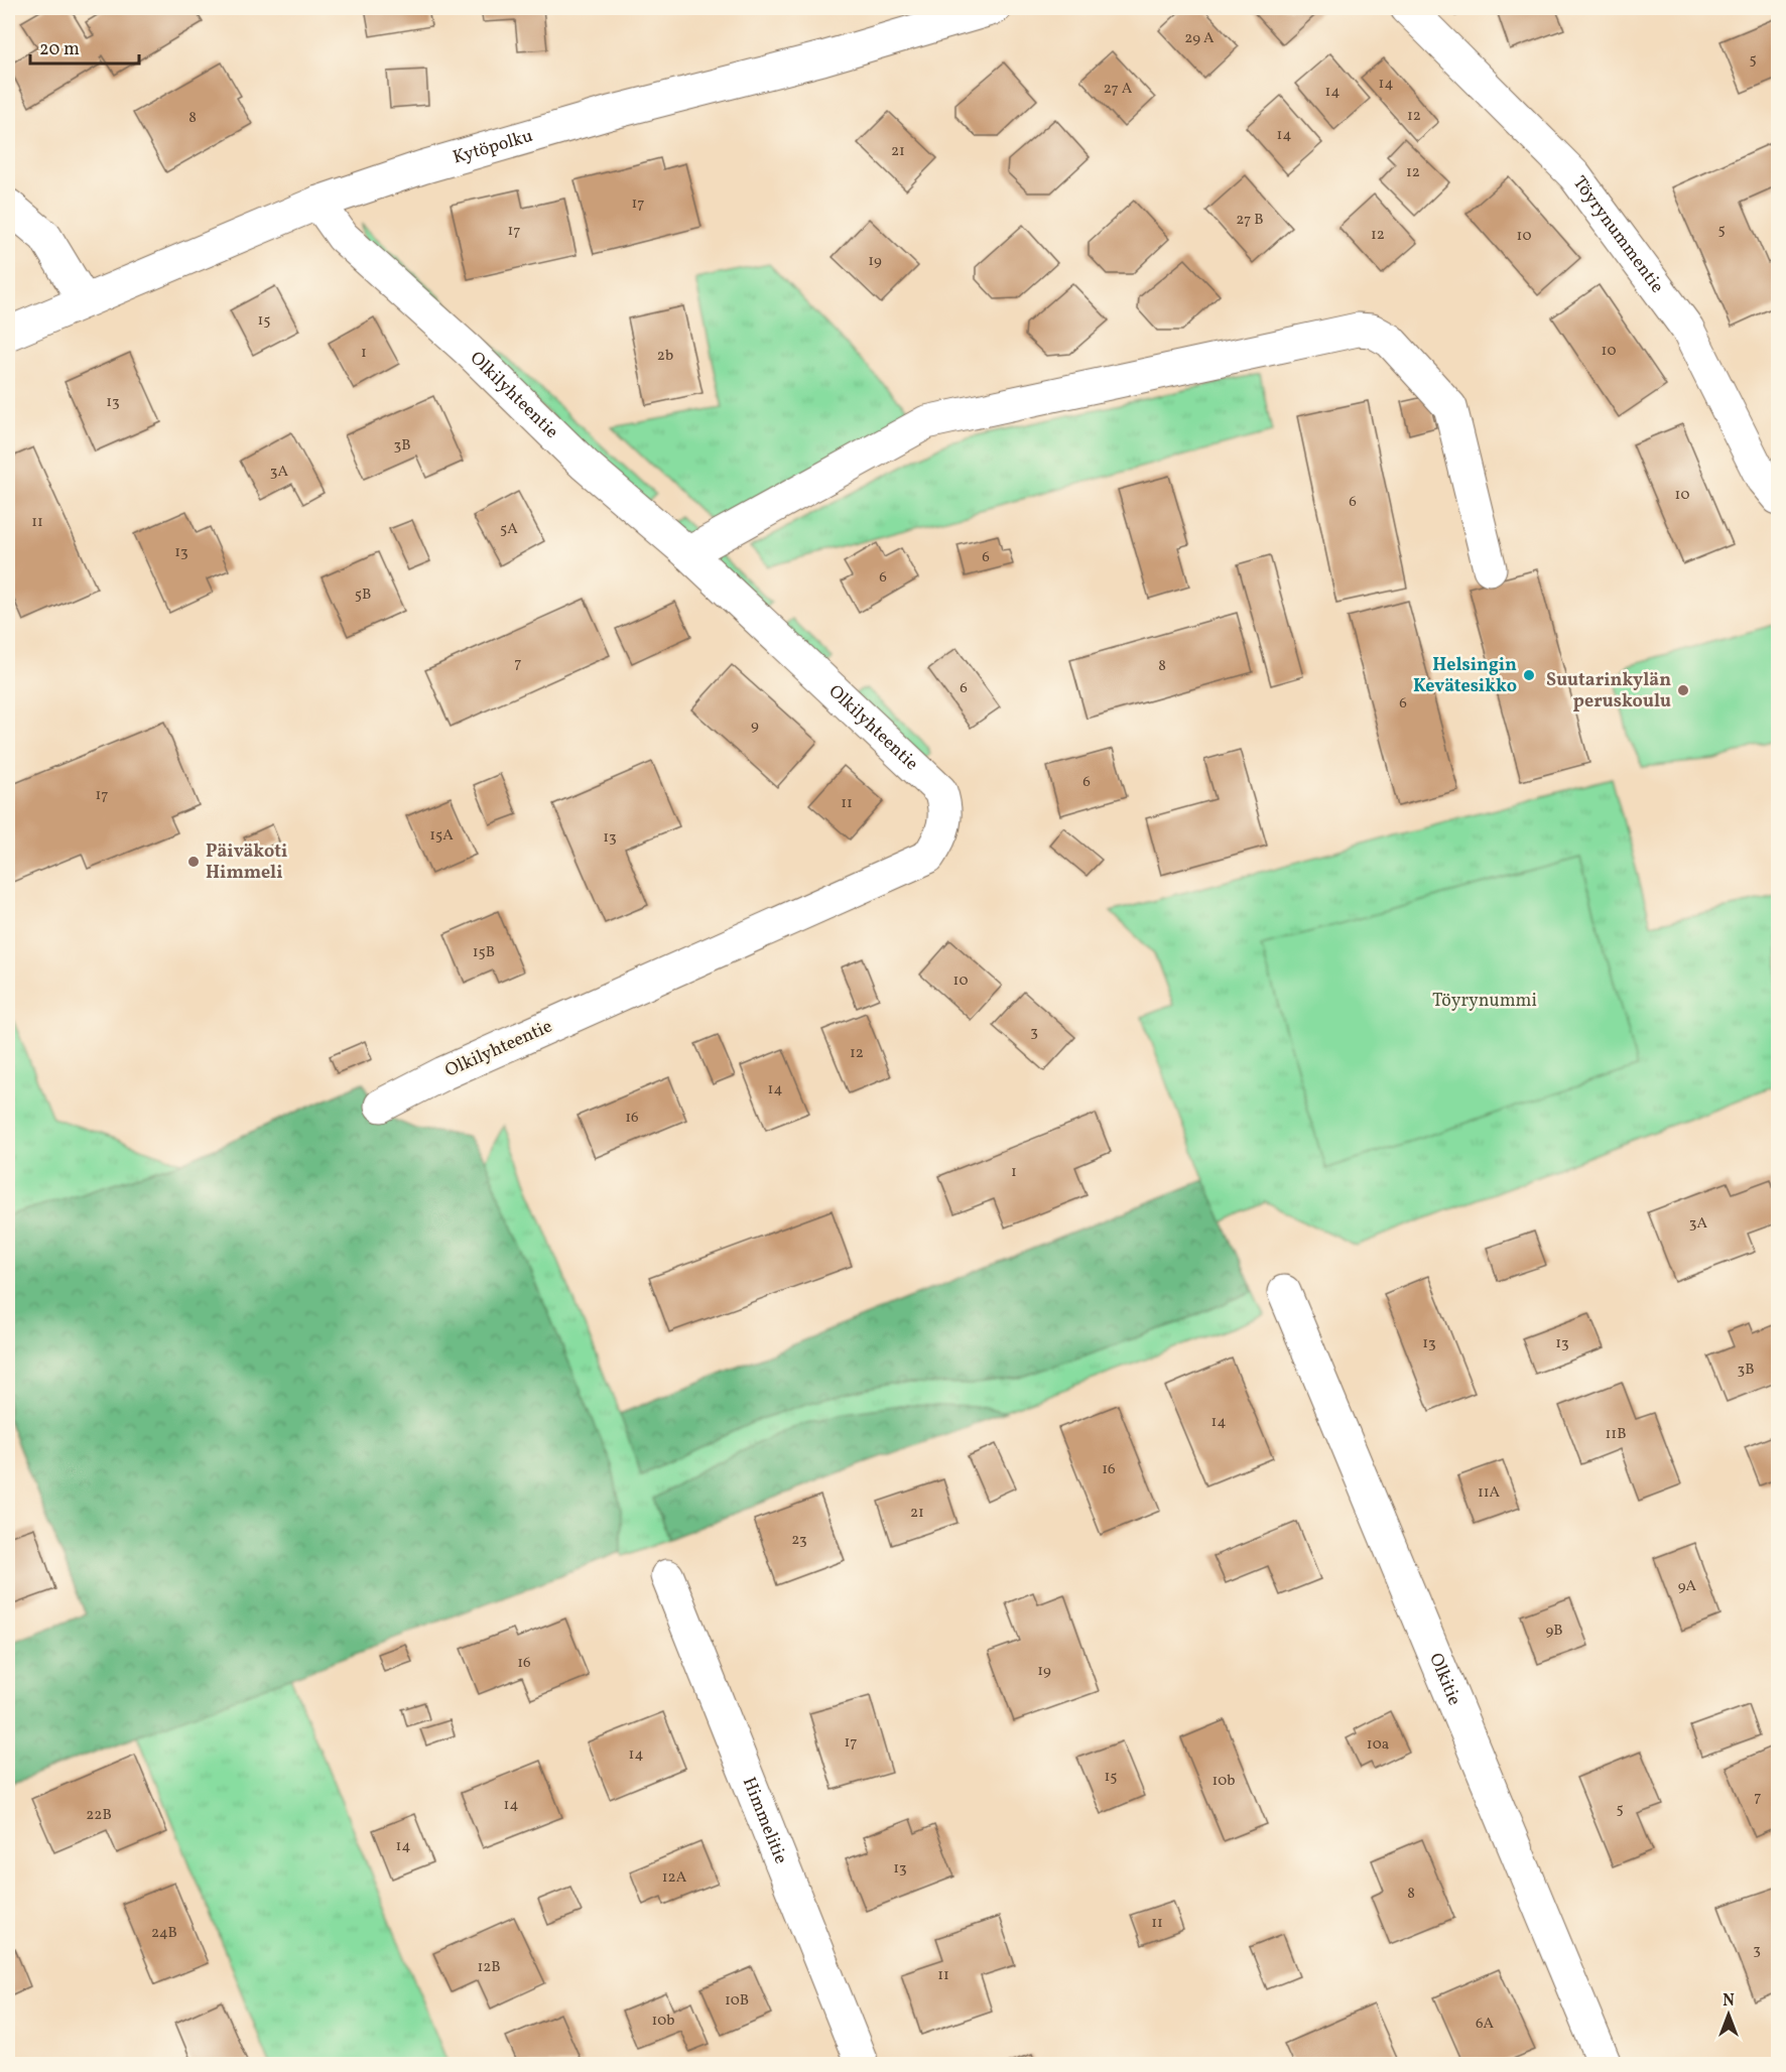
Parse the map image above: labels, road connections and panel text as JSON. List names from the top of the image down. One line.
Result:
{"streets":{"street":["Kytöpolku","Töyrynummentie","Olkilyhteentie","Olkitie","Himmelitie"]},"crossings":[["Kytöpolku","Olkilyhteentie"]],"parks":["Töyrynummi"],"places":["Helsingin Kevätesikko","Suutarinkylän peruskoulu","Päiväkoti Himmeli"],"house_numbers":["29 A","5","14","27 A","14","12","8","14","21","12","17","27 B","5","17","12","10","19","15","10","1","2b","13","3B","3A","10","6","11","5A","13","6","6","5B","7","8","6","6","9","6","17","11","15A","13","15B","10","3","12","14","16","1","3A","13","13","3B","14","11B","16","11A","21","23","9A","9B","16","19","17","10a","14","15","10b","7","14","5","22B","14","13","12A","8","11","24B","3","12B","11","10B","10b","6A"],"scale_bar":"20 m","north":"top"}
